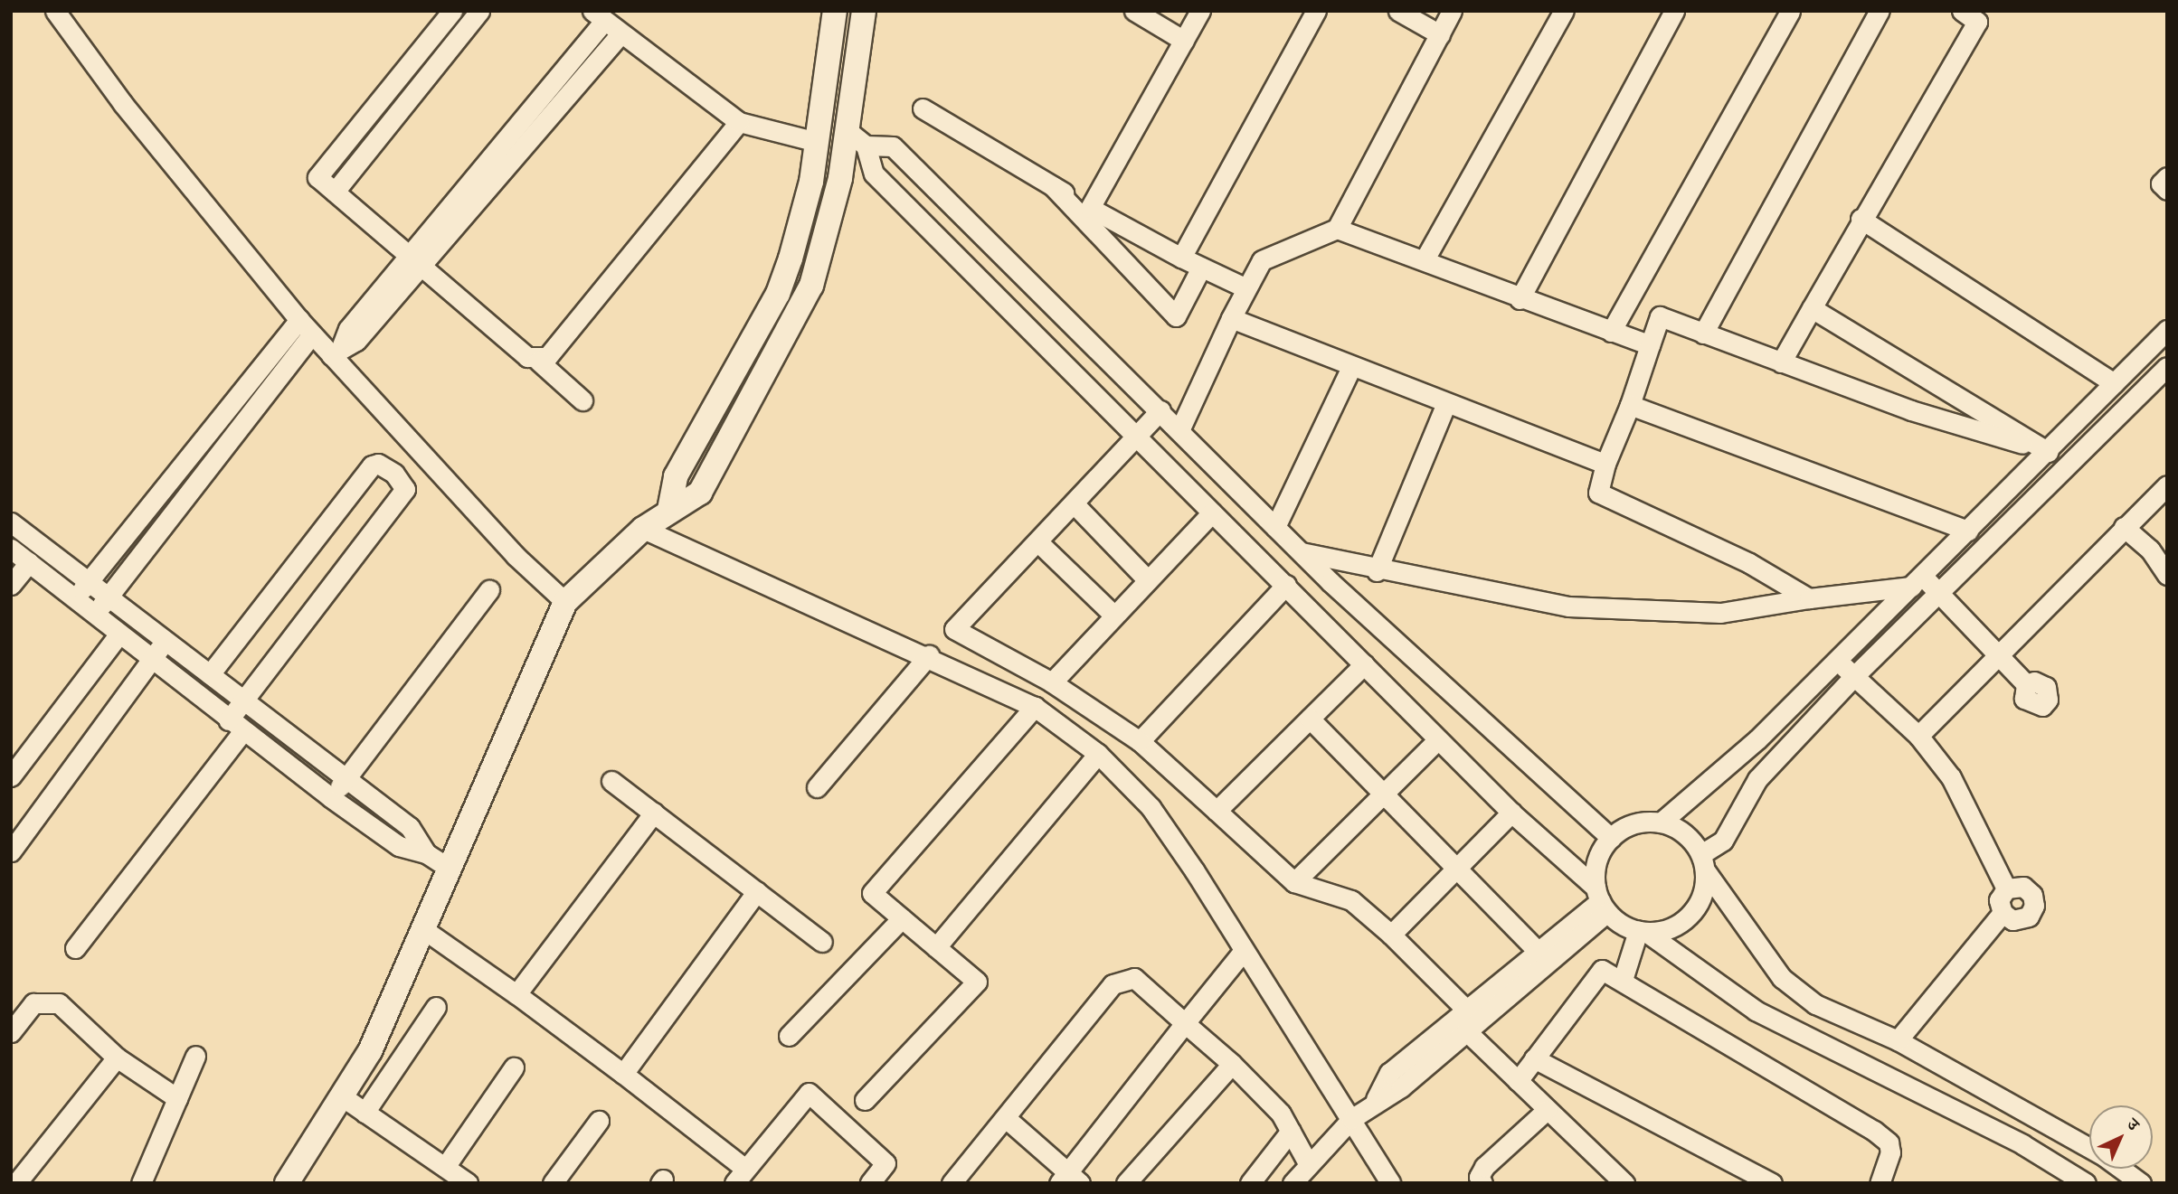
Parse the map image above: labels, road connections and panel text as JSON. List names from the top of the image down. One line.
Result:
{"north":"top right"}
